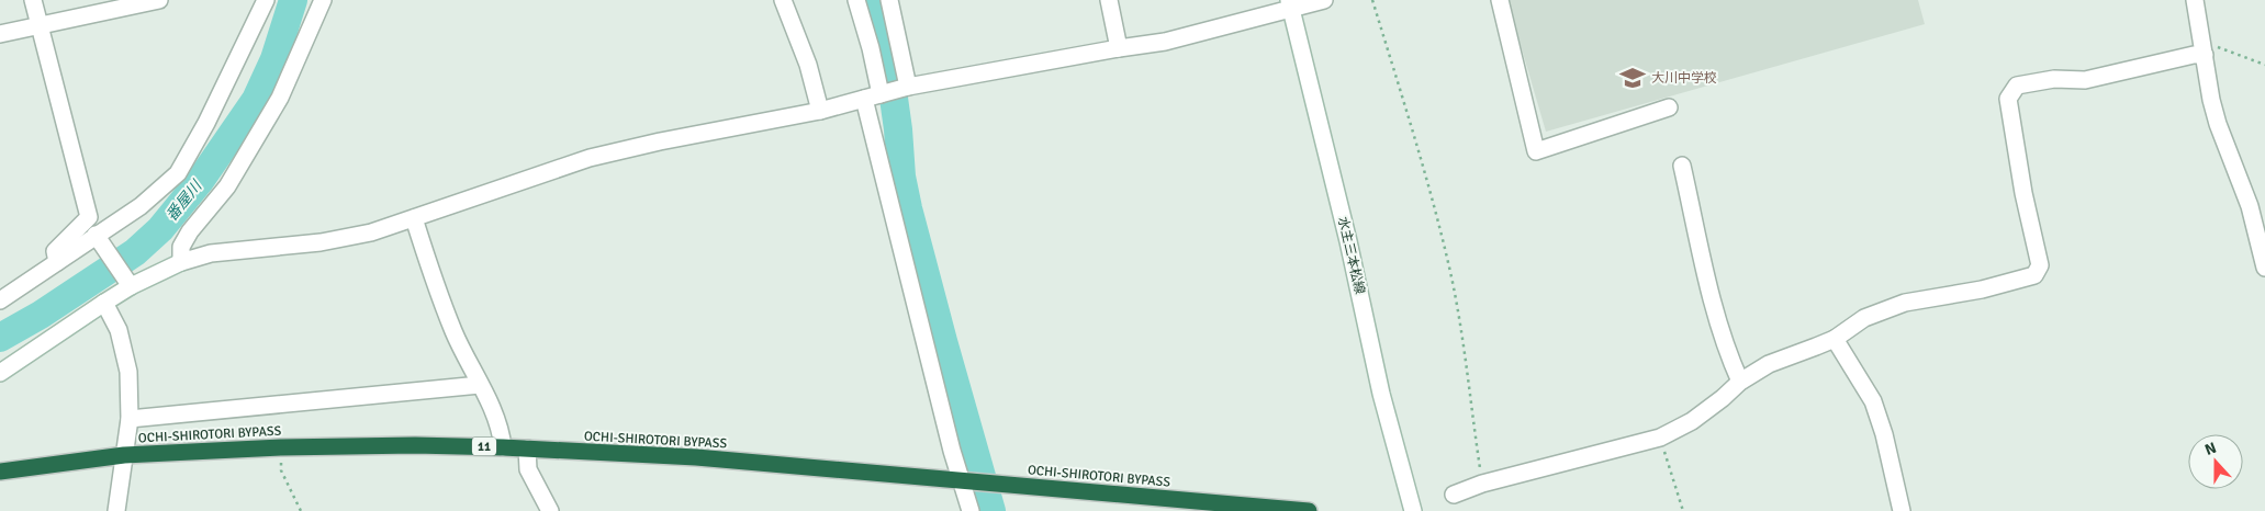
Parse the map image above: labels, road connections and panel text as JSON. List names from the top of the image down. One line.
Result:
{"streets":{"highway":["OCHI-SHIROTORI BYPASS","11"],"street":["水主三本松線"]},"water":["番屋川"],"places":{"school or university":["大川中学校"]},"north":"top"}
